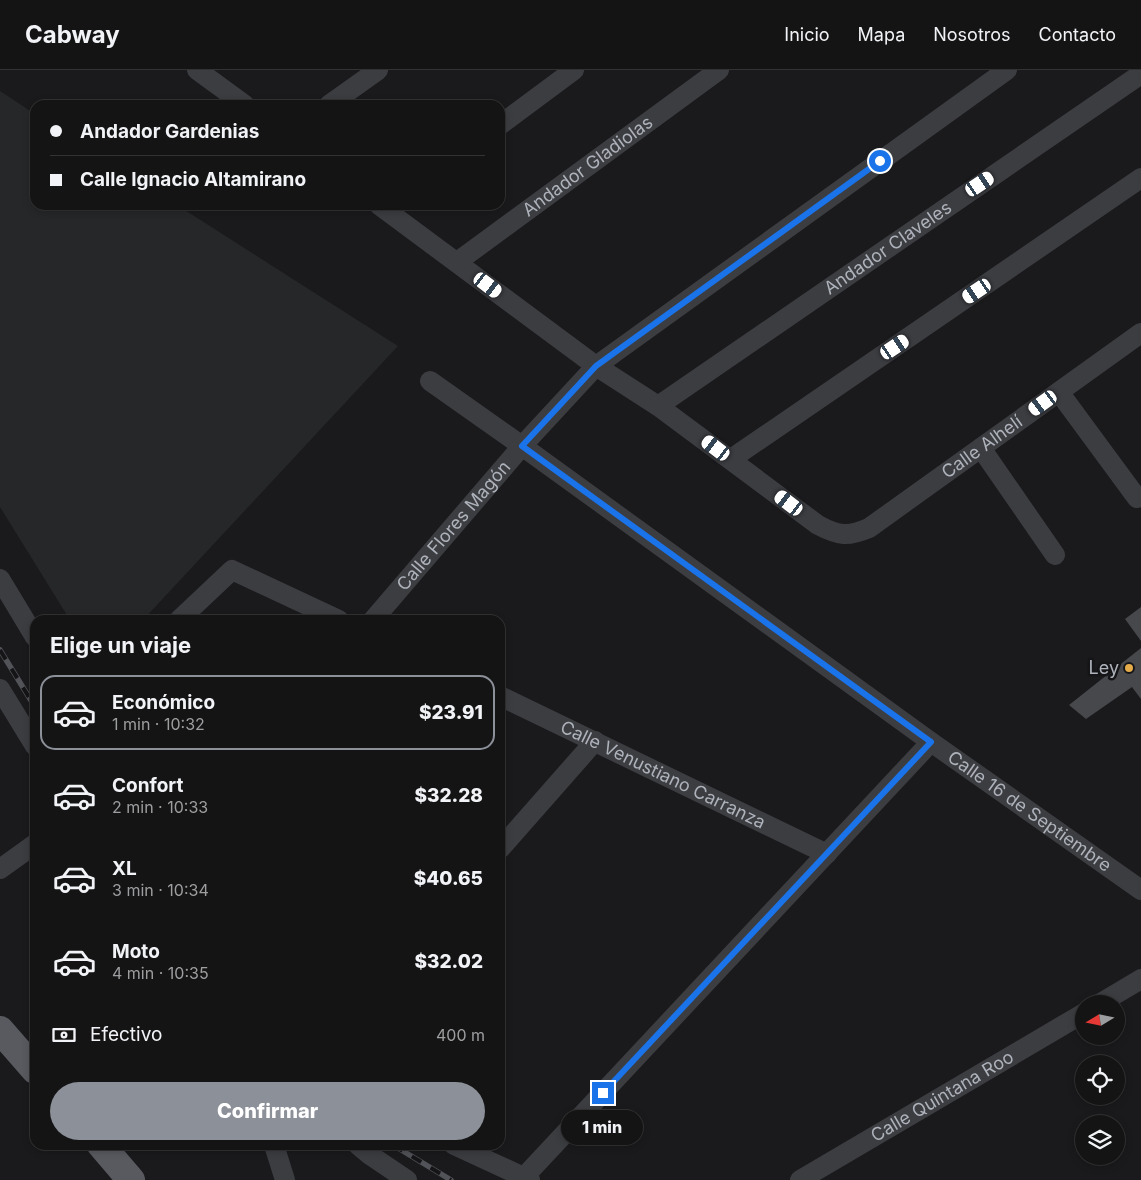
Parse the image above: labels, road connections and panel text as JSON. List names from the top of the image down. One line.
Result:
{"streets":{"street":["Andador Gladiolas","Andador Claveles","Calle Alhelí","Calle Flores Magón","Calle Venustiano Carranza","Calle 16 de Septiembre","Calle Quintana Roo"]},"crossings":[["Calle Flores Magón","Calle 16 de Septiembre"]],"places":["Ley"],"north":"left","page":{"header":"Cabway","nav":["Inicio","Mapa","Nosotros","Contacto"],"banner":["Andador Gardenias","Calle Ignacio Altamirano"],"heading":"Elige un viaje","list":[{"name":"Económico","note":"1 min · 10:32","value":"$23.91"},{"name":"Confort","note":"2 min · 10:33","value":"$32.28"},{"name":"XL","note":"3 min · 10:34","value":"$40.65"},{"name":"Moto","note":"4 min · 10:35","value":"$32.02"}],"pay":["Efectivo","400 m"],"buttons":"Confirmar","bubble":"1 min"}}
